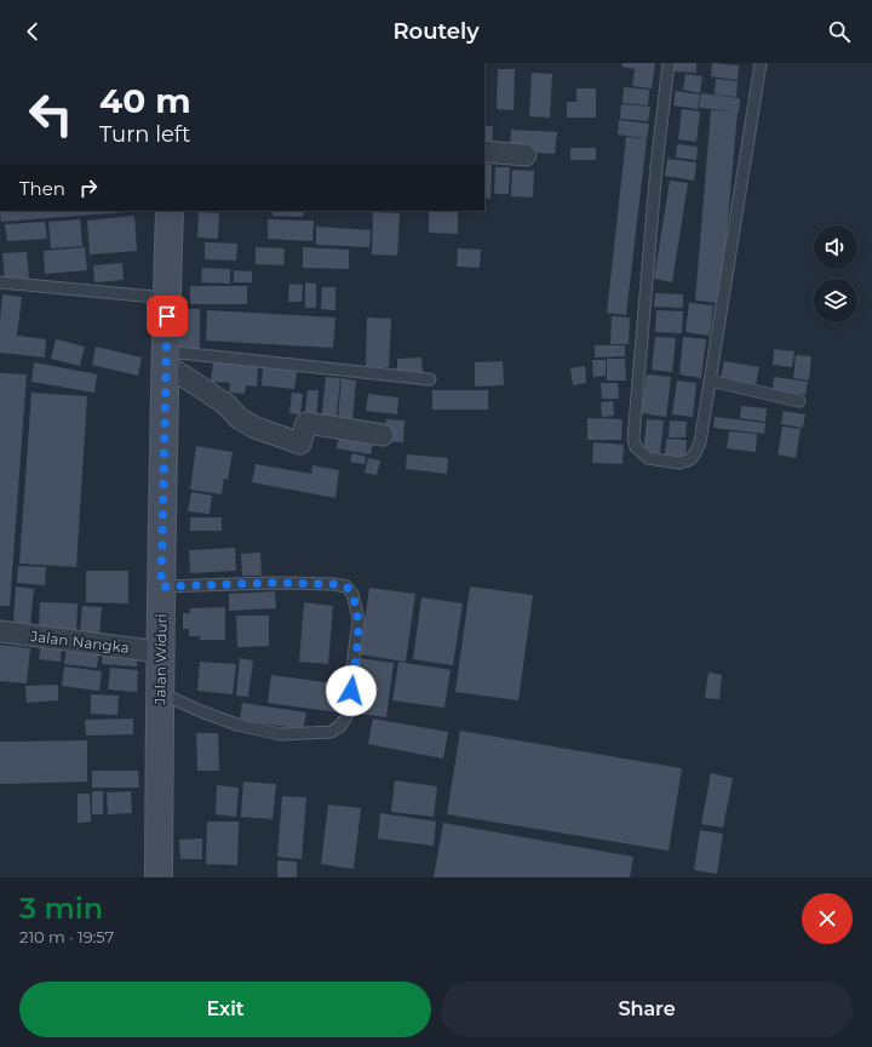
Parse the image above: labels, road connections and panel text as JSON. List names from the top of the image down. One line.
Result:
{"streets":{"main road":["Jalan Widuri"],"street":["Jalan Nangka"]},"crossings":[["Jalan Nangka","Jalan Widuri"]],"page":{"header":"Routely","turn":["40 m","Turn left"],"then":"Then","heading":["3 min","210 m · 19:57"],"buttons":["Exit","Share"]}}
